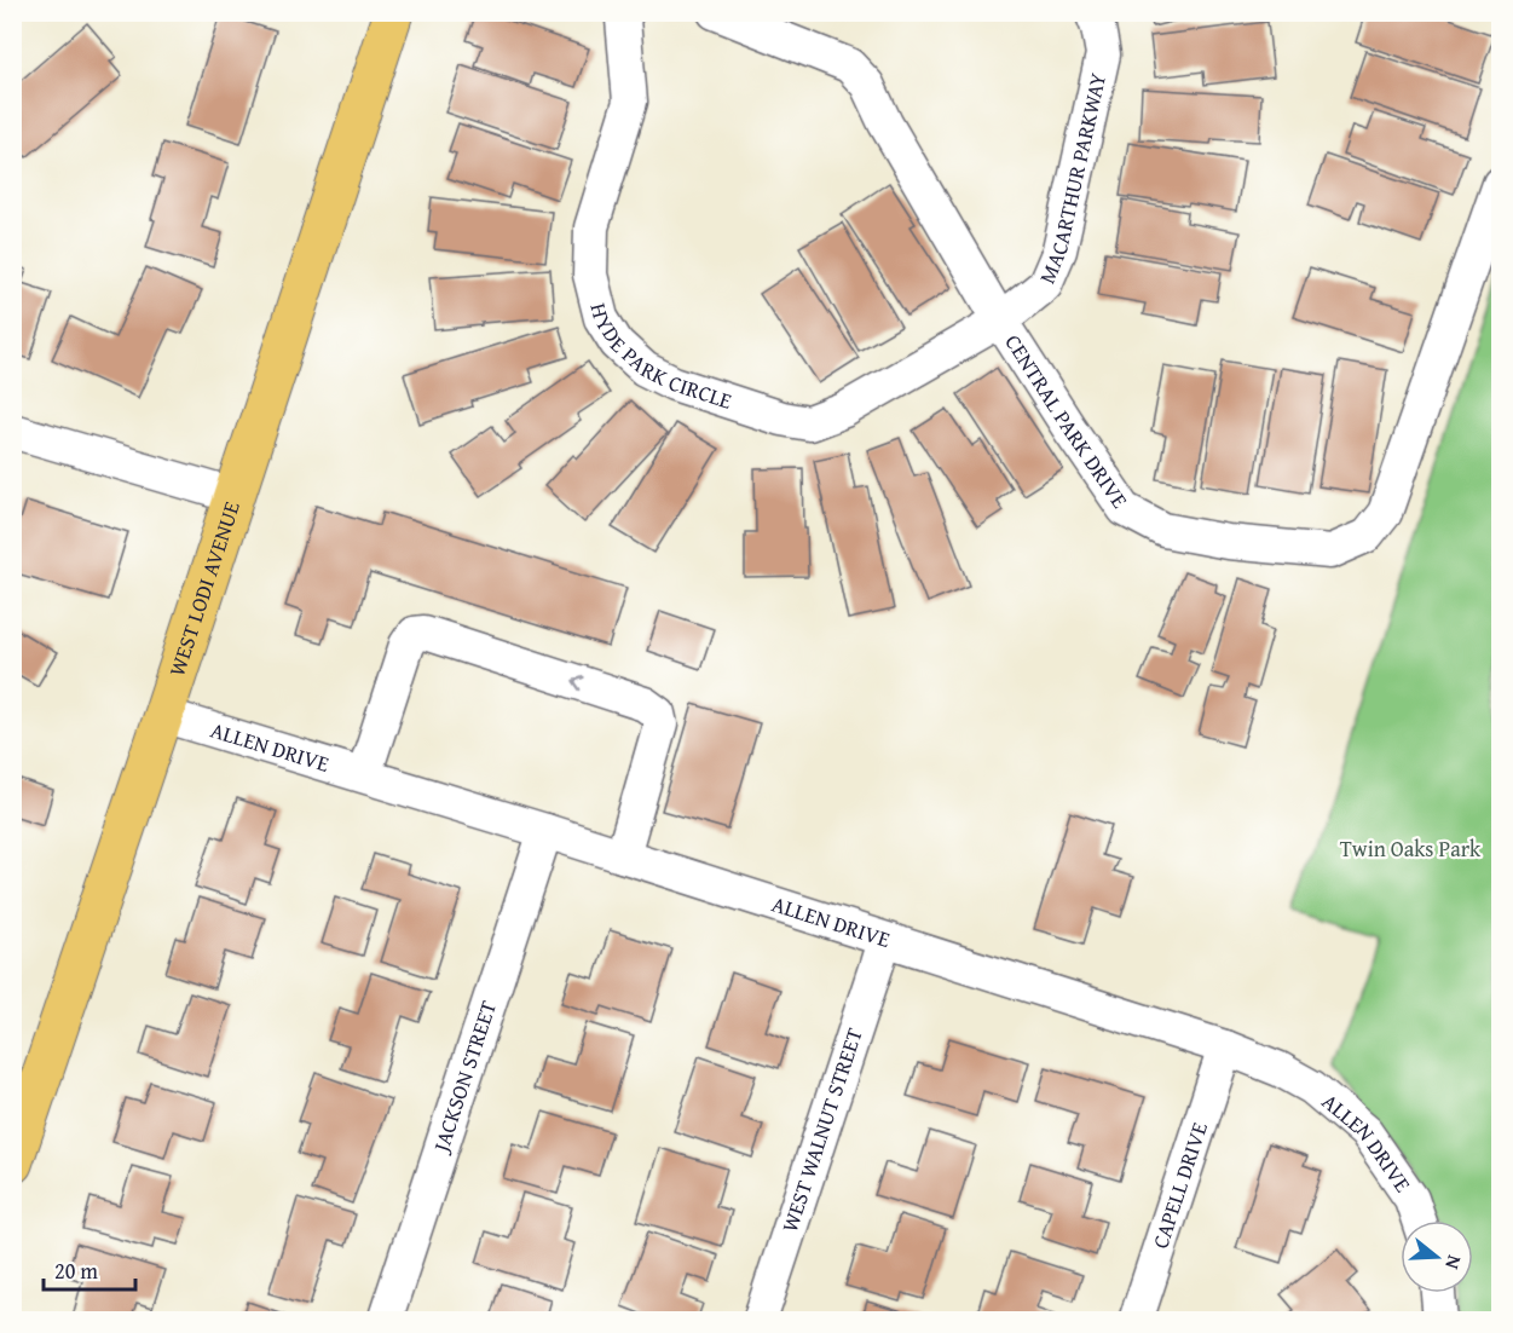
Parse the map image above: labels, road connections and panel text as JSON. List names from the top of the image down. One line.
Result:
{"streets":{"main road":["WEST LODI AVENUE"],"street":["MACARTHUR PARKWAY","HYDE PARK CIRCLE","CENTRAL PARK DRIVE","ALLEN DRIVE","JACKSON STREET","WEST WALNUT STREET","CAPELL DRIVE"]},"crossings":[["MACARTHUR PARKWAY","HYDE PARK CIRCLE"],["MACARTHUR PARKWAY","CENTRAL PARK DRIVE"],["HYDE PARK CIRCLE","CENTRAL PARK DRIVE"],["WEST LODI AVENUE","ALLEN DRIVE"],["ALLEN DRIVE","JACKSON STREET"],["ALLEN DRIVE","WEST WALNUT STREET"],["ALLEN DRIVE","CAPELL DRIVE"]],"parks":["Twin Oaks Park"],"scale_bar":"20 m","north":"right"}
